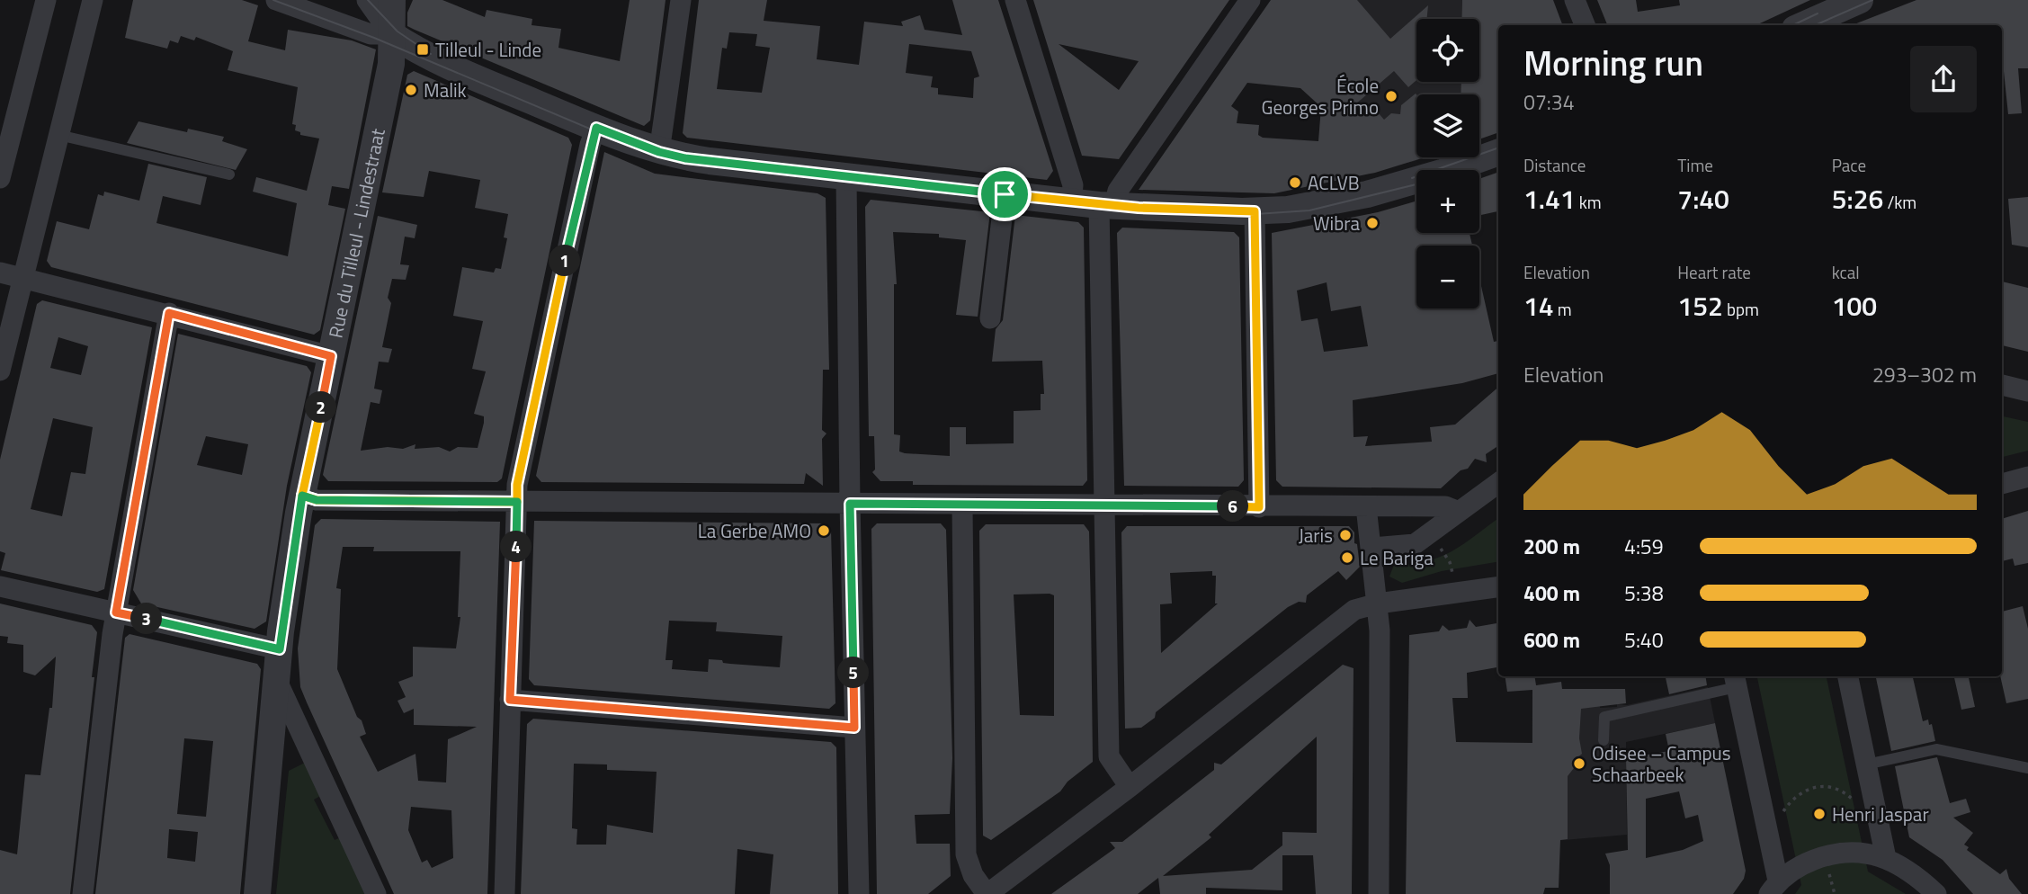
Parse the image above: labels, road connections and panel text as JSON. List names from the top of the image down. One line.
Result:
{"streets":{"street":["Rue du Tilleul - Lindestraat"]},"places":{"transit":["Tilleul - Linde"],"other":["Malik","École Georges Primo","ACLVB","Wibra","La Gerbe AMO","Jaris","Le Bariga","Odisee – Campus Schaarbeek","Henri Jaspar"]},"page":{"map_buttons":["+","−"],"heading":["Morning run","07:34"],"stats":[["Distance","1.41 km"],["Time","7:40"],["Pace","5:26 /km"],["Elevation","14 m"],["Heart rate","152 bpm"],["kcal","100"]],"pins":["1","2","6","4","3","5"],"chart":["Elevation","293–302 m"],"list":[{"name":"200 m","note":"4:59"},{"name":"400 m","note":"5:38"},{"name":"600 m","note":"5:40"}]}}
